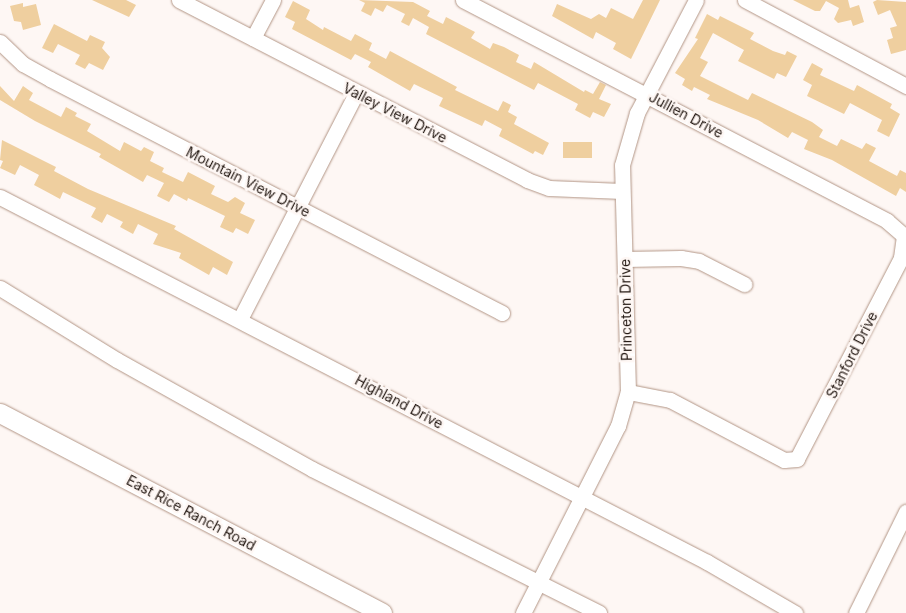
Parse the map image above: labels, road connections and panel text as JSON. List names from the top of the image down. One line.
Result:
{"streets":{"main road":["East Rice Ranch Road"],"street":["Valley View Drive","Jullien Drive","Mountain View Drive","Princeton Drive","Stanford Drive","Highland Drive"]},"crossings":[["Valley View Drive","Princeton Drive"],["Jullien Drive","Princeton Drive"],["Jullien Drive","Stanford Drive"],["Princeton Drive","Stanford Drive"],["Princeton Drive","Highland Drive"]]}
